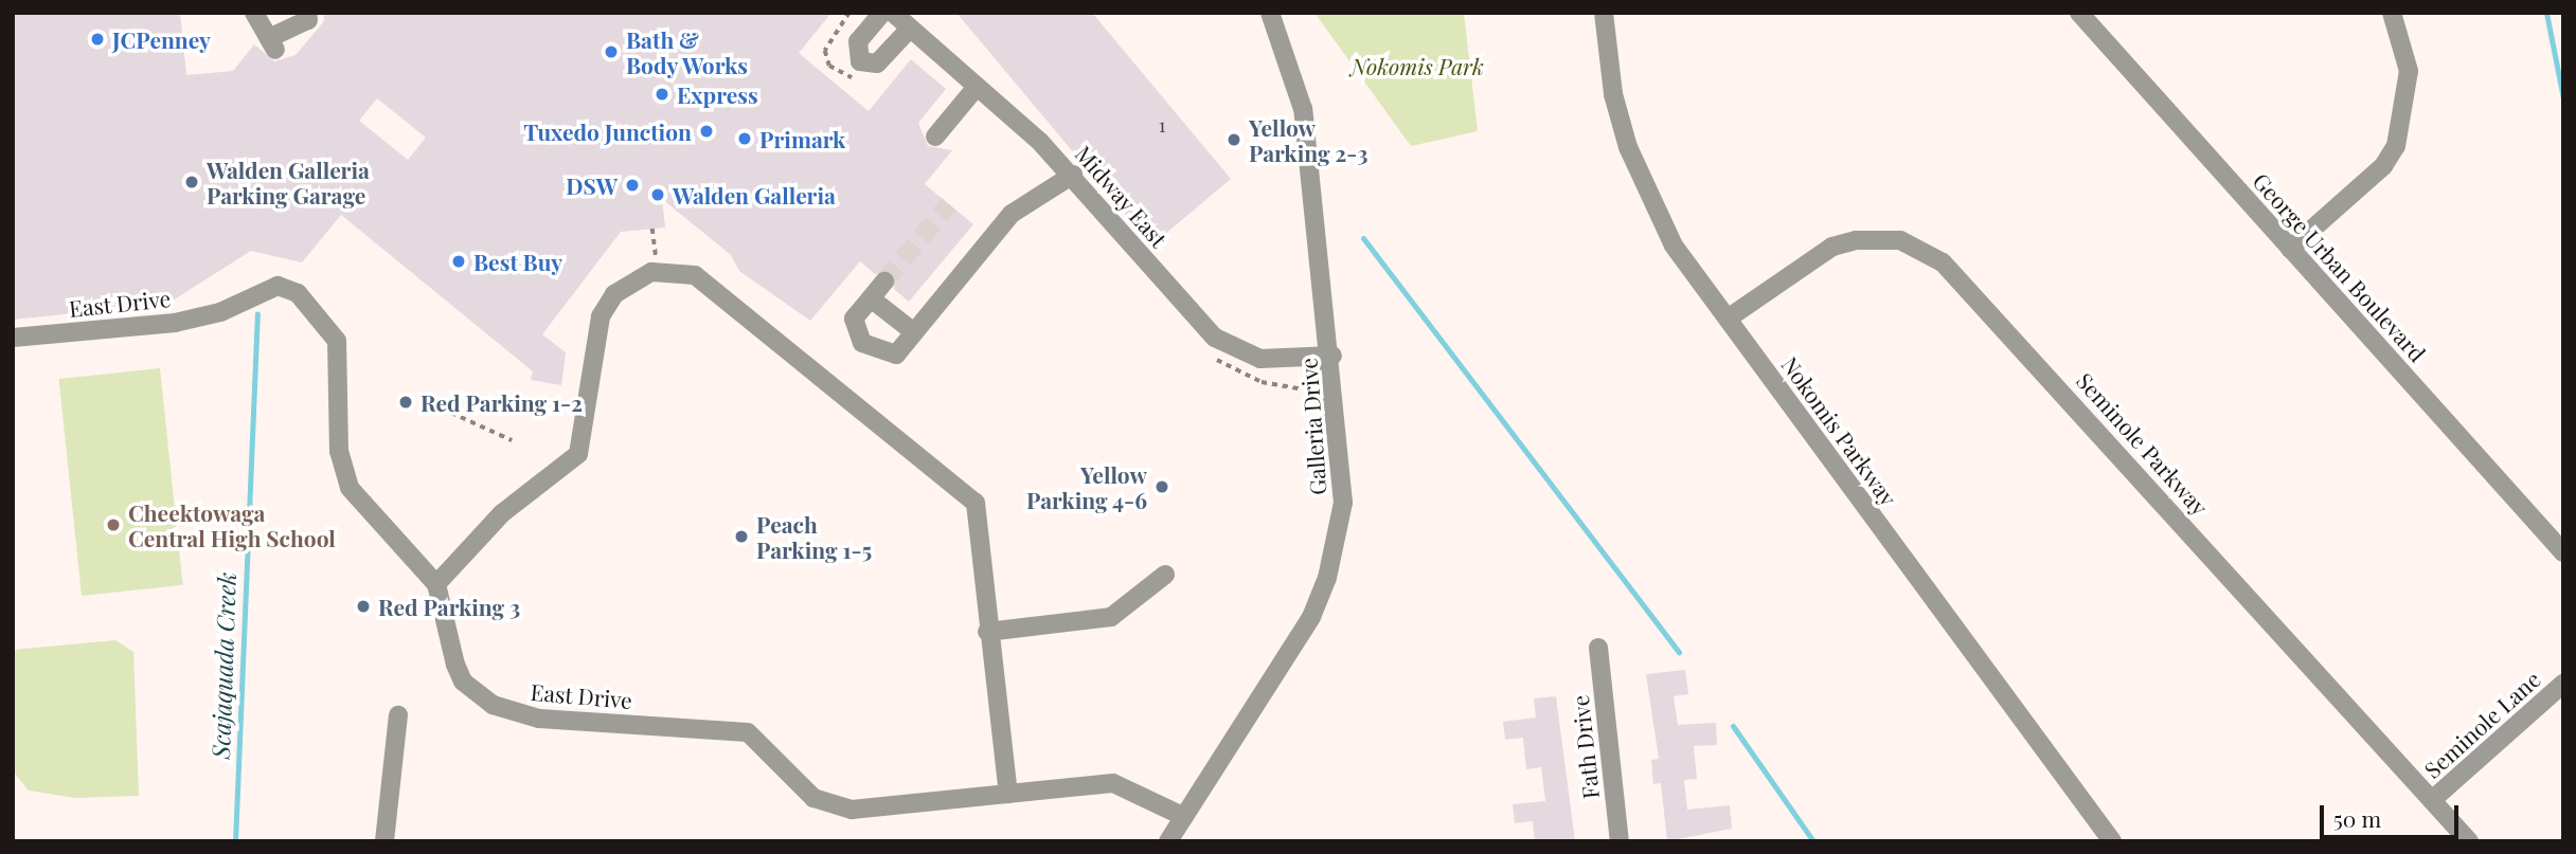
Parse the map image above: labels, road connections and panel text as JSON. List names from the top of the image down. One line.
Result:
{"streets":{"street":["Midway East","George Urban Boulevard","East Drive","Galleria Drive","Nokomis Parkway","Seminole Parkway","Seminole Lane","Fath Drive"]},"crossings":[["Midway East","Galleria Drive"],["East Drive","Galleria Drive"],["Nokomis Parkway","Seminole Parkway"],["Seminole Parkway","Seminole Lane"]],"water":["Scajaquada Creek"],"parks":["Nokomis Park"],"places":["JCPenney","Bath & Body Works","Express","Tuxedo Junction","Primark","Yellow Parking 2-3","Walden Galleria Parking Garage","DSW","Walden Galleria","Best Buy","Red Parking 1-2","Yellow Parking 4-6","Cheektowaga Central High School","Peach Parking 1-5","Red Parking 3"],"house_numbers":["1"],"scale_bar":"50 m"}
